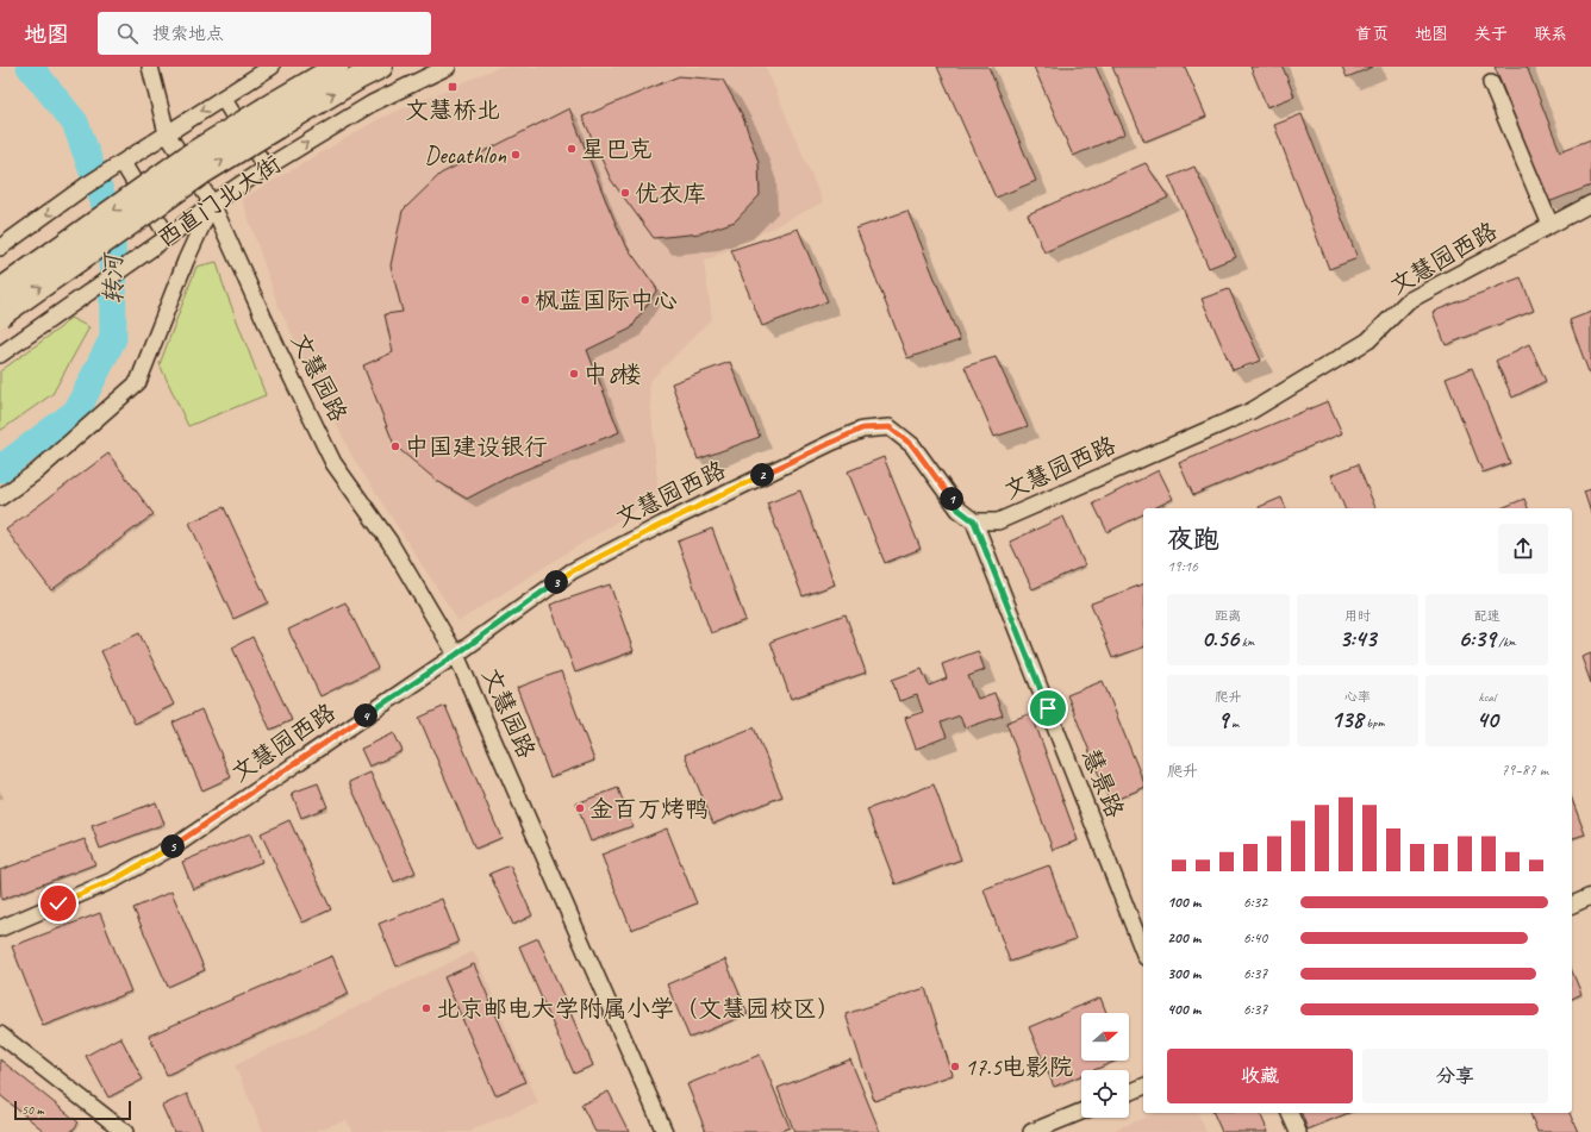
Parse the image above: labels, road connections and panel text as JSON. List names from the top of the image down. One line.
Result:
{"streets":{"highway":["西直门北大街"],"street":["文慧园西路","文慧园路","慧景路"]},"crossings":[["西直门北大街","文慧园路"],["文慧园西路","文慧园路"],["文慧园西路","慧景路"]],"water":["转河"],"places":{"transit":["文慧桥北"],"other":["星巴克","Decathlon","优衣库","枫蓝国际中心","中8楼","中国建设银行","金百万烤鸭","北京邮电大学附属小学（文慧园校区）","17.5电影院"]},"scale_bar":"50 m","north":"right","page":{"header":"地图","search":"搜索地点","nav":["首页","地图","关于","联系"],"pins":["2","1","3","4","5"],"heading":["夜跑","19:16"],"stats":[["距离","0.56 km"],["用时","3:43"],["配速","6:39 /km"],["爬升","9 m"],["心率","138 bpm"],["kcal","40"]],"chart":["爬升","79–87 m"],"list":[{"name":"100 m","note":"6:32"},{"name":"200 m","note":"6:40"},{"name":"300 m","note":"6:37"},{"name":"400 m","note":"6:37"}],"buttons":["收藏","分享"],"scale":"50 m"}}
